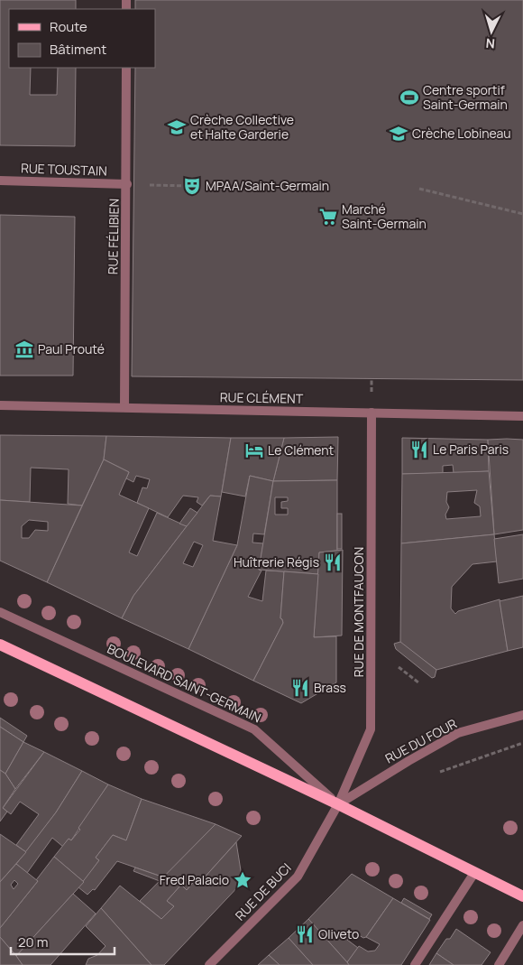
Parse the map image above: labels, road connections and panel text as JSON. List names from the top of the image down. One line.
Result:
{"streets":{"main road":["BOULEVARD SAINT-GERMAIN"],"street":["RUE TOUSTAIN","RUE FÉLIBIEN","RUE CLÉMENT","RUE DE MONTFAUCON","RUE DU FOUR","RUE DE BUCI"]},"crossings":[["RUE TOUSTAIN","RUE FÉLIBIEN"],["RUE FÉLIBIEN","RUE CLÉMENT"],["RUE CLÉMENT","RUE DE MONTFAUCON"],["RUE DE MONTFAUCON","BOULEVARD SAINT-GERMAIN"],["RUE DE MONTFAUCON","RUE DU FOUR"],["RUE DE MONTFAUCON","RUE DE BUCI"],["BOULEVARD SAINT-GERMAIN","RUE DU FOUR"],["BOULEVARD SAINT-GERMAIN","RUE DE BUCI"],["RUE DU FOUR","RUE DE BUCI"]],"places":{"sports":["Centre sportif Saint-Germain"],"school or university":["Crèche Collective et Halte Garderie","Crèche Lobineau"],"theatre":["MPAA/Saint-Germain"],"supermarket":["Marché Saint-Germain"],"museum":["Paul Prouté"],"restaurant":["Le Paris Paris","Huîtrerie Régis","Brass","Oliveto"],"hotel":["Le Clément"],"place":["Fred Palacio"]},"legend":["Route","Bâtiment"],"scale_bar":"20 m","north":"bottom"}
